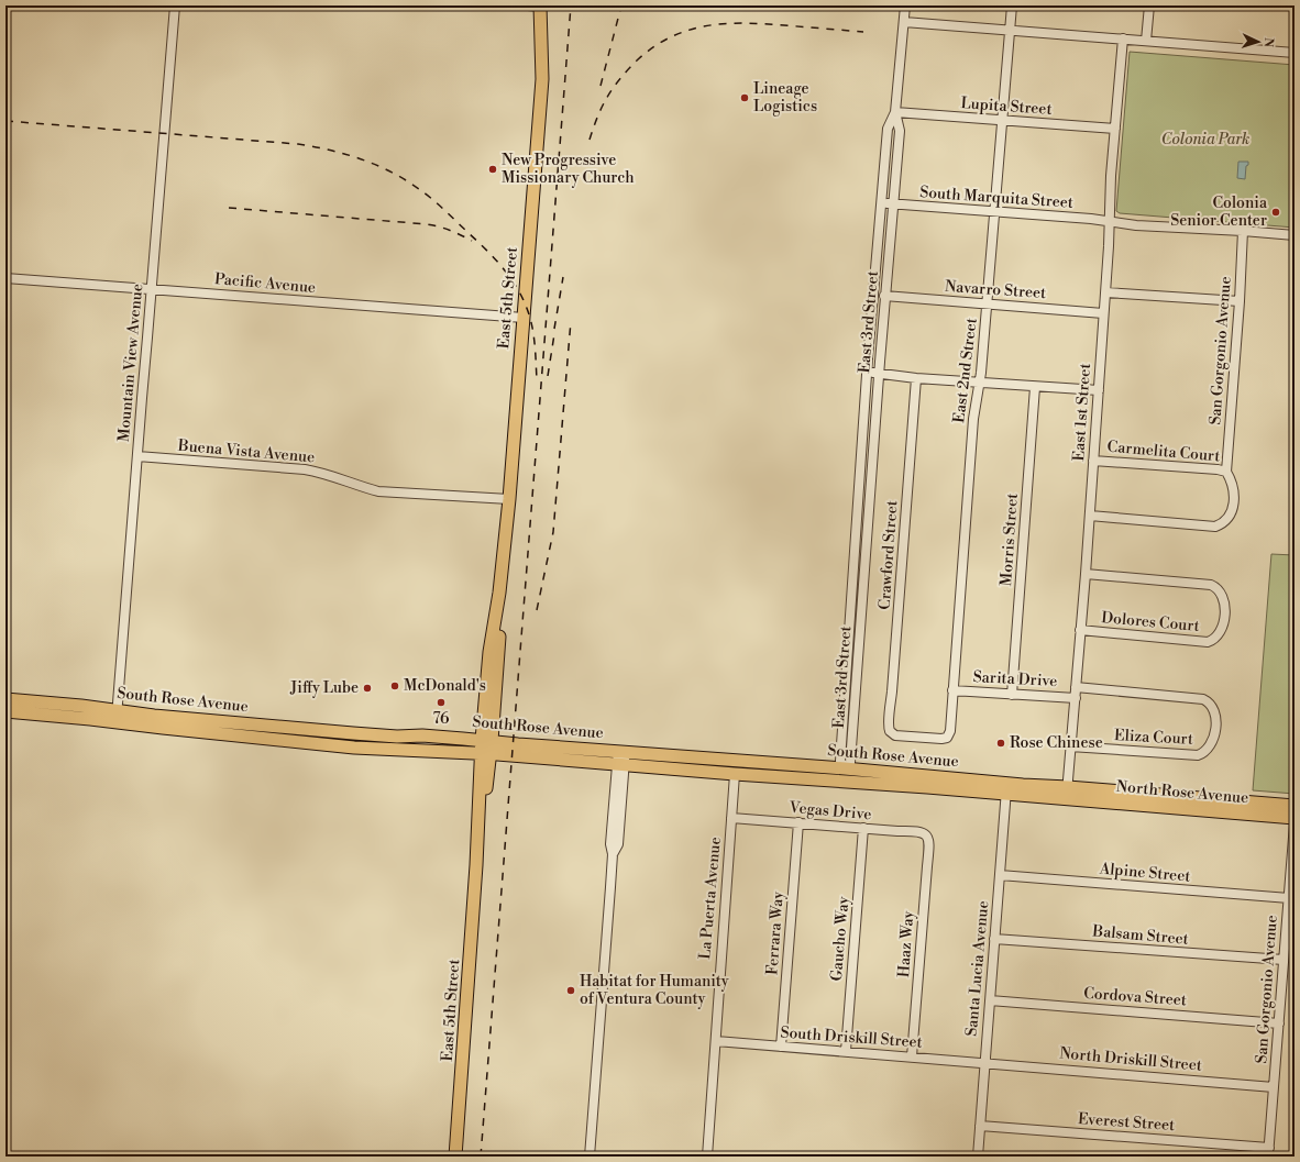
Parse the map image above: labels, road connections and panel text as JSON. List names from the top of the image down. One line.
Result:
{"streets":{"main road":["East 5th Street","South Rose Avenue","North Rose Avenue"],"street":["Lupita Street","South Marquita Street","Pacific Avenue","Navarro Street","East 3rd Street","San Gorgonio Avenue","Mountain View Avenue","East 2nd Street","East 1st Street","Buena Vista Avenue","Carmelita Court","Morris Street","Crawford Street","Dolores Court","Sarita Drive","Eliza Court","Vegas Drive","Alpine Street","La Puerta Avenue","Ferrara Way","Balsam Street","Gaucho Way","Haaz Way","Santa Lucia Avenue","Cordova Street","South Driskill Street","North Driskill Street","Everest Street"]},"crossings":[["Lupita Street","East 3rd Street"],["Lupita Street","East 2nd Street"],["Lupita Street","East 1st Street"],["South Marquita Street","East 3rd Street"],["South Marquita Street","San Gorgonio Avenue"],["South Marquita Street","East 2nd Street"],["South Marquita Street","East 1st Street"],["Pacific Avenue","East 5th Street"],["Pacific Avenue","Mountain View Avenue"],["Navarro Street","East 3rd Street"],["Navarro Street","East 2nd Street"],["Navarro Street","East 1st Street"],["East 5th Street","Buena Vista Avenue"],["East 5th Street","South Rose Avenue"],["East 3rd Street","South Rose Avenue"],["San Gorgonio Avenue","Carmelita Court"],["San Gorgonio Avenue","Alpine Street"],["San Gorgonio Avenue","Balsam Street"],["San Gorgonio Avenue","Cordova Street"],["San Gorgonio Avenue","North Driskill Street"],["San Gorgonio Avenue","Everest Street"],["Mountain View Avenue","Buena Vista Avenue"],["Mountain View Avenue","South Rose Avenue"],["East 2nd Street","Crawford Street"],["East 2nd Street","Sarita Drive"],["East 1st Street","Carmelita Court"],["East 1st Street","Dolores Court"],["East 1st Street","Sarita Drive"],["East 1st Street","South Rose Avenue"],["East 1st Street","Eliza Court"],["East 1st Street","North Rose Avenue"],["Morris Street","Sarita Drive"],["South Rose Avenue","North Rose Avenue"],["South Rose Avenue","La Puerta Avenue"],["South Rose Avenue","Santa Lucia Avenue"],["Vegas Drive","La Puerta Avenue"],["Vegas Drive","Ferrara Way"],["Vegas Drive","Gaucho Way"],["Vegas Drive","Haaz Way"],["Alpine Street","Santa Lucia Avenue"],["La Puerta Avenue","South Driskill Street"],["Ferrara Way","South Driskill Street"],["Balsam Street","Santa Lucia Avenue"],["Gaucho Way","South Driskill Street"],["Haaz Way","South Driskill Street"],["Santa Lucia Avenue","Cordova Street"],["Santa Lucia Avenue","South Driskill Street"],["Santa Lucia Avenue","North Driskill Street"],["Santa Lucia Avenue","Everest Street"],["South Driskill Street","North Driskill Street"]],"parks":["Colonia Park"],"places":["Lineage Logistics","New Progressive Missionary Church","Colonia Senior Center","McDonald's","Jiffy Lube","76","Rose Chinese","Habitat for Humanity of Ventura County"],"north":"right"}
